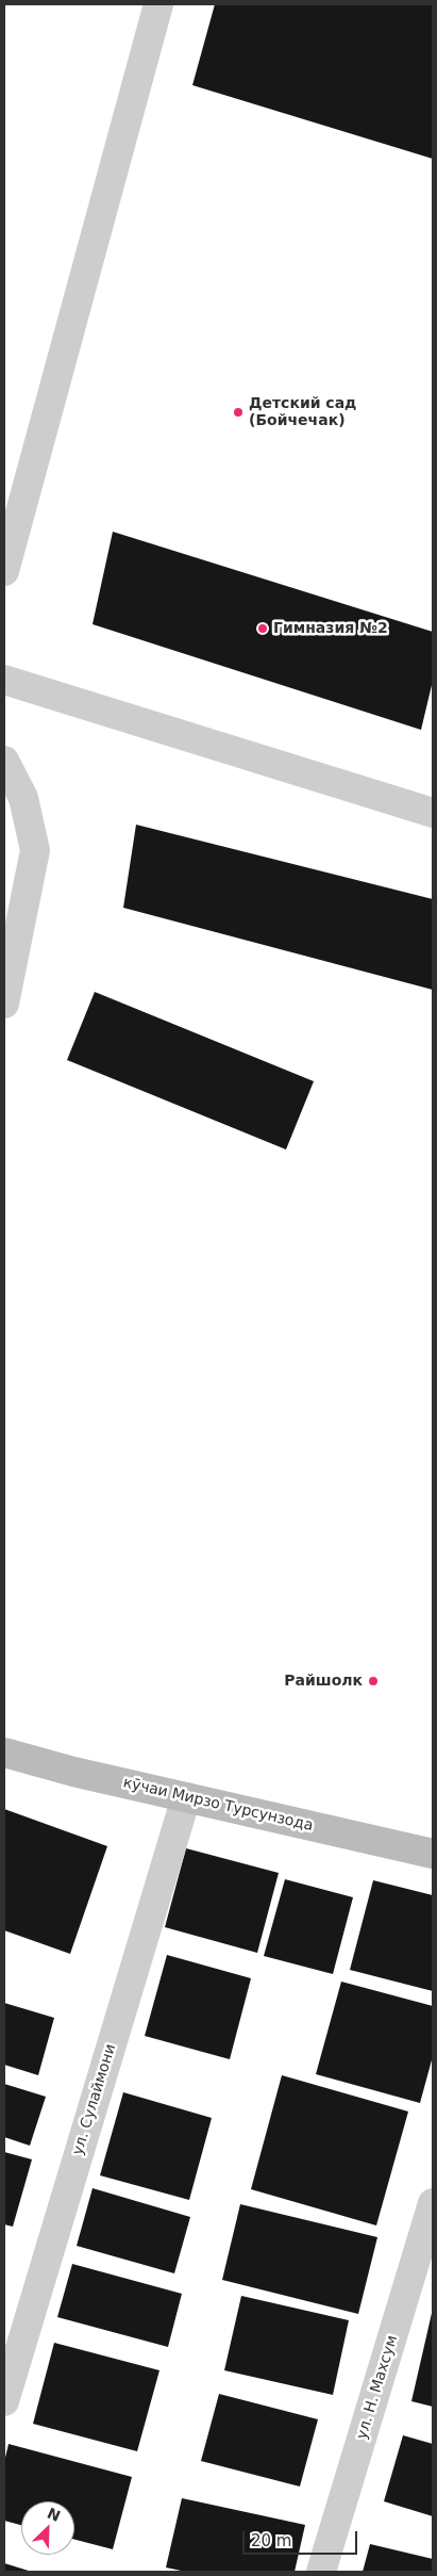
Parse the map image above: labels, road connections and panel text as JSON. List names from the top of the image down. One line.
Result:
{"streets":{"main road":["кӯчаи Мирзо Турсунзода"],"street":["ул. Сулаймони","ул. Н. Махсум"]},"crossings":[["кӯчаи Мирзо Турсунзода","ул. Сулаймони"]],"places":["Детский сад (Бойчечак)","Гимназия №2","Райшолк"],"scale_bar":"20 m","north":"top right"}
